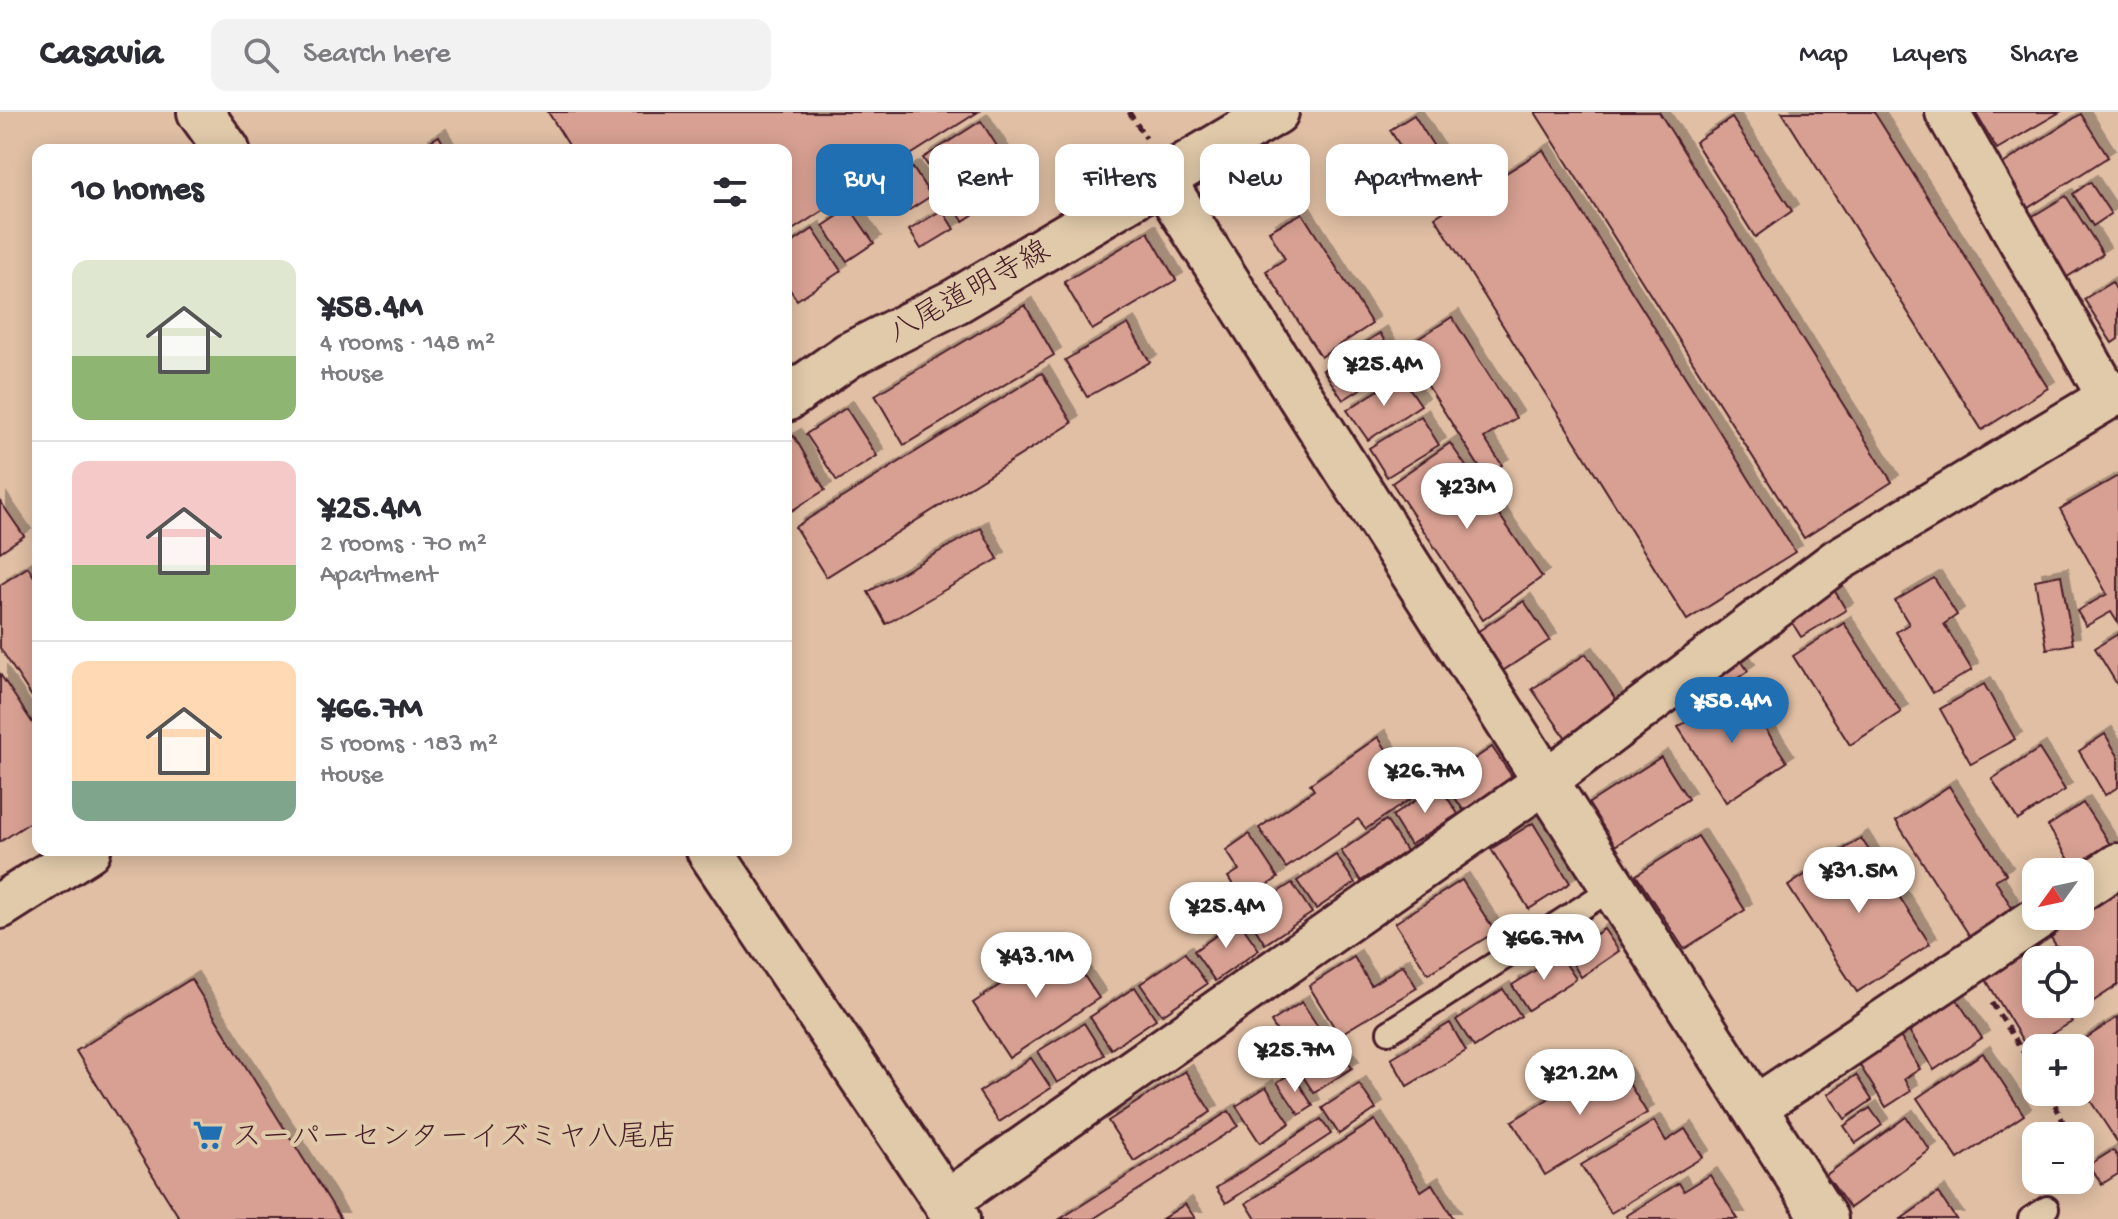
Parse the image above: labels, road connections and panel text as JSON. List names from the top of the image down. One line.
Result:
{"streets":{"street":["八尾道明寺線"]},"places":{"supermarket":["スーパーセンターイズミヤ八尾店"]},"north":"bottom left","page":{"header":"Casavia","search":"Search here","nav":["Map","Layers","Share"],"chip":["Buy","Rent","Filters","New","Apartment"],"heading":"10 homes","list":[{"name":"¥58.4M","note":"4 rooms · 148 m² · House"},{"name":"¥25.4M","note":"2 rooms · 70 m² · Apartment"},{"name":"¥66.7M","note":"5 rooms · 183 m² · House"}],"price":["¥25.4M","¥23M","¥58.4M","¥26.7M","¥31.5M","¥25.4M","¥66.7M","¥43.1M","¥25.7M","¥21.2M"],"map_buttons":["+","−"]}}
